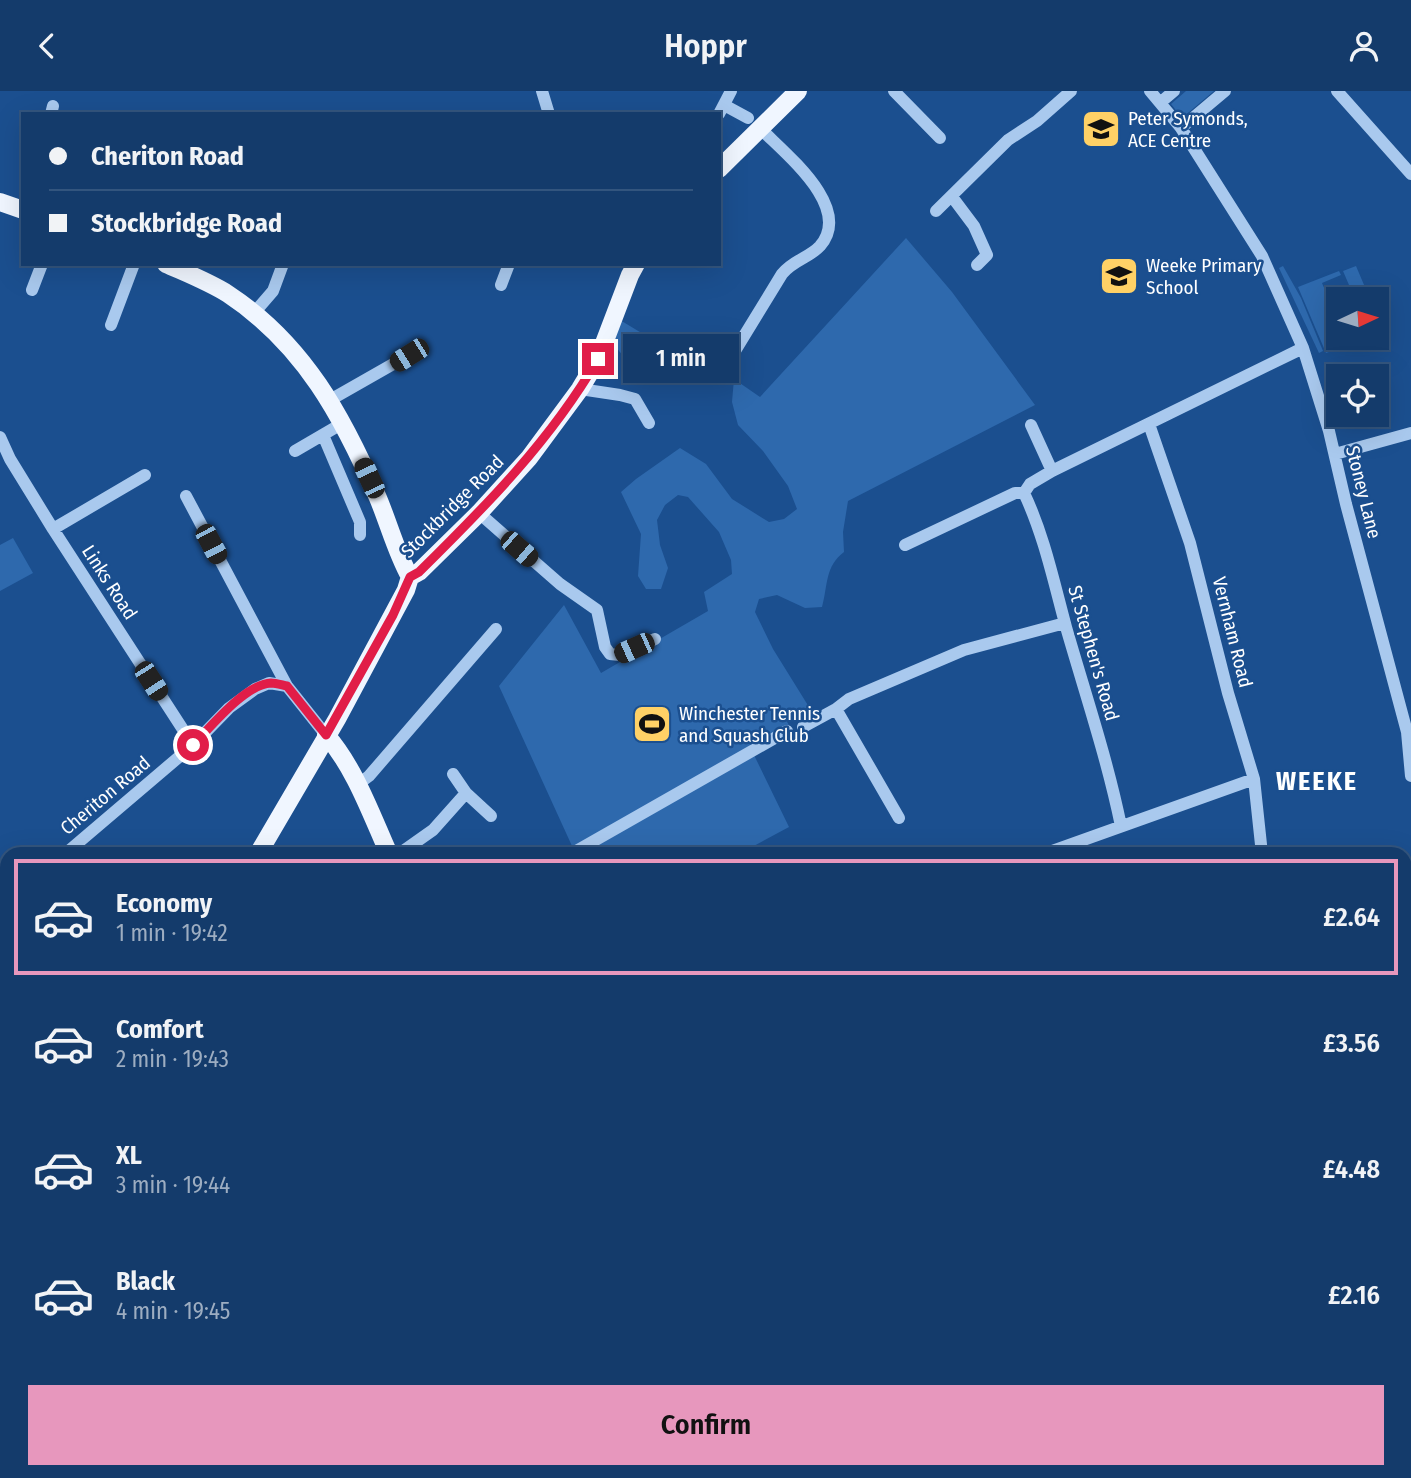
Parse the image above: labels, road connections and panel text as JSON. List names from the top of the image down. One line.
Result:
{"streets":{"main road":["Stockbridge Road"],"street":["Stoney Lane","Links Road","Vernham Road","St Stephen's Road","Cheriton Road"]},"crossings":[["Links Road","Cheriton Road"]],"districts":["WEEKE"],"places":{"school or university":["Peter Symonds, ACE Centre","Weeke Primary School"],"sports":["Winchester Tennis and Squash Club"]},"north":"right","page":{"header":"Hoppr","banner":["Cheriton Road","Stockbridge Road"],"bubble":"1 min","list":[{"name":"Economy","note":"1 min · 19:42","value":"£2.64"},{"name":"Comfort","note":"2 min · 19:43","value":"£3.56"},{"name":"XL","note":"3 min · 19:44","value":"£4.48"},{"name":"Black","note":"4 min · 19:45","value":"£2.16"}],"buttons":"Confirm"}}
